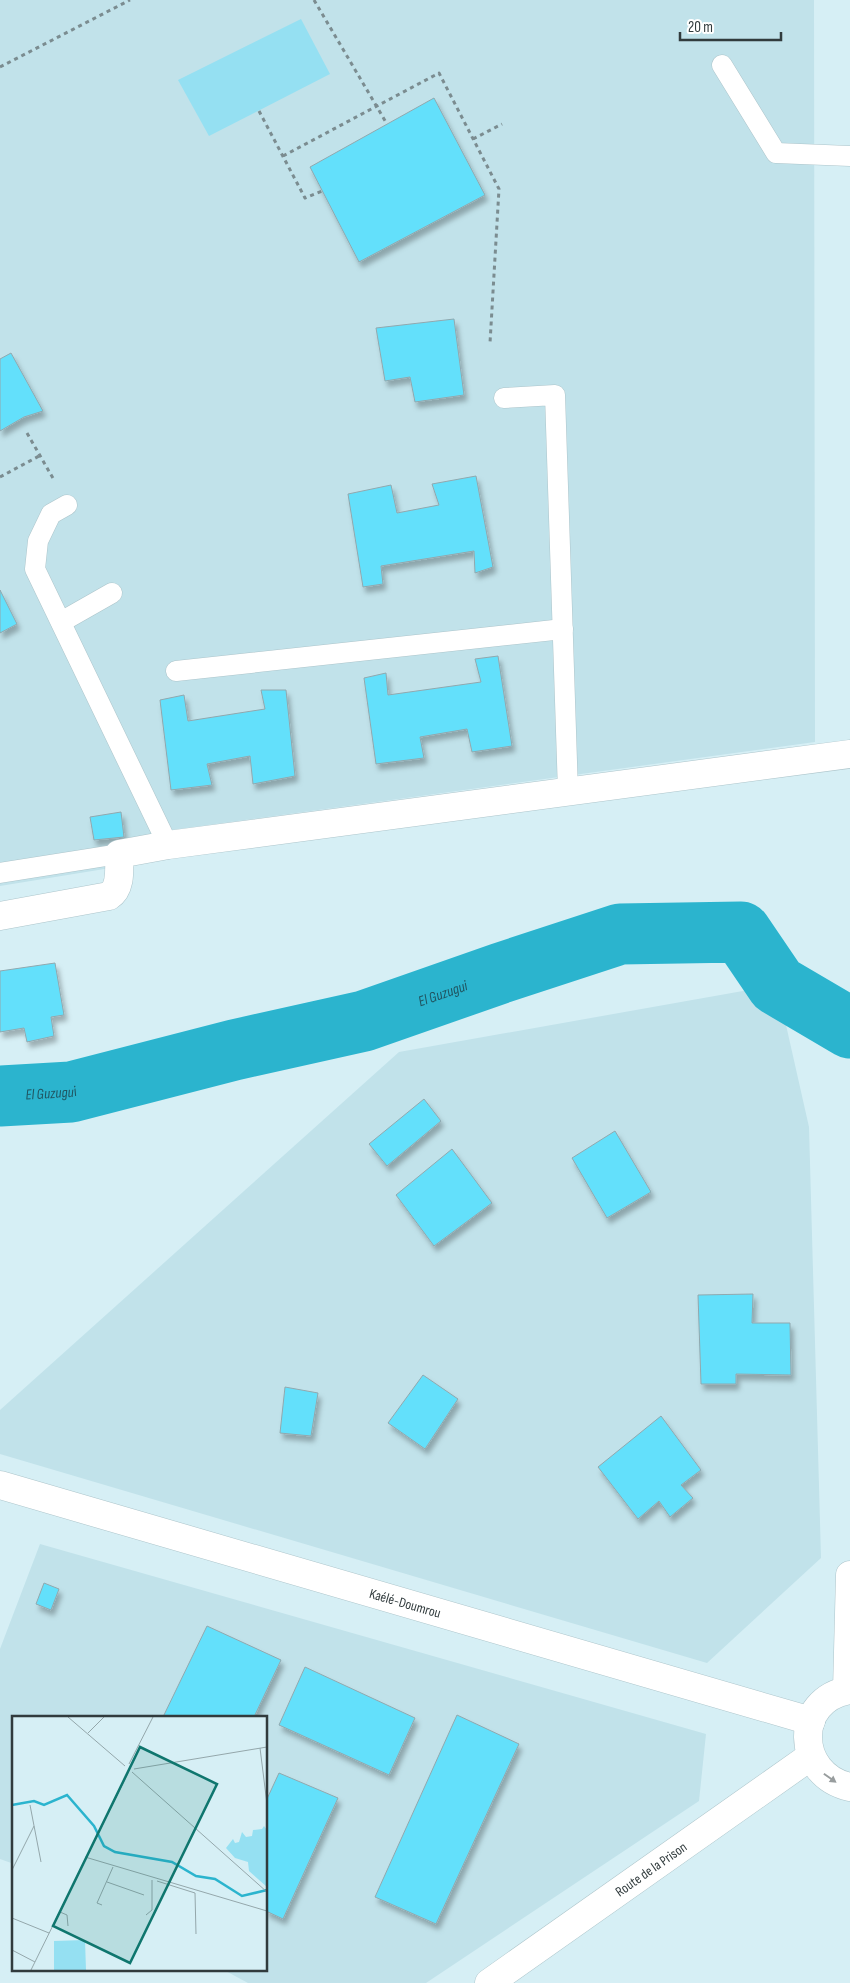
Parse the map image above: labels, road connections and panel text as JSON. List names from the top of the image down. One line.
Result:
{"streets":{"main road":["Kaélé-Doumrou","Route de la Prison"]},"water":["El Guzugui"],"scale_bar":"20 m"}
